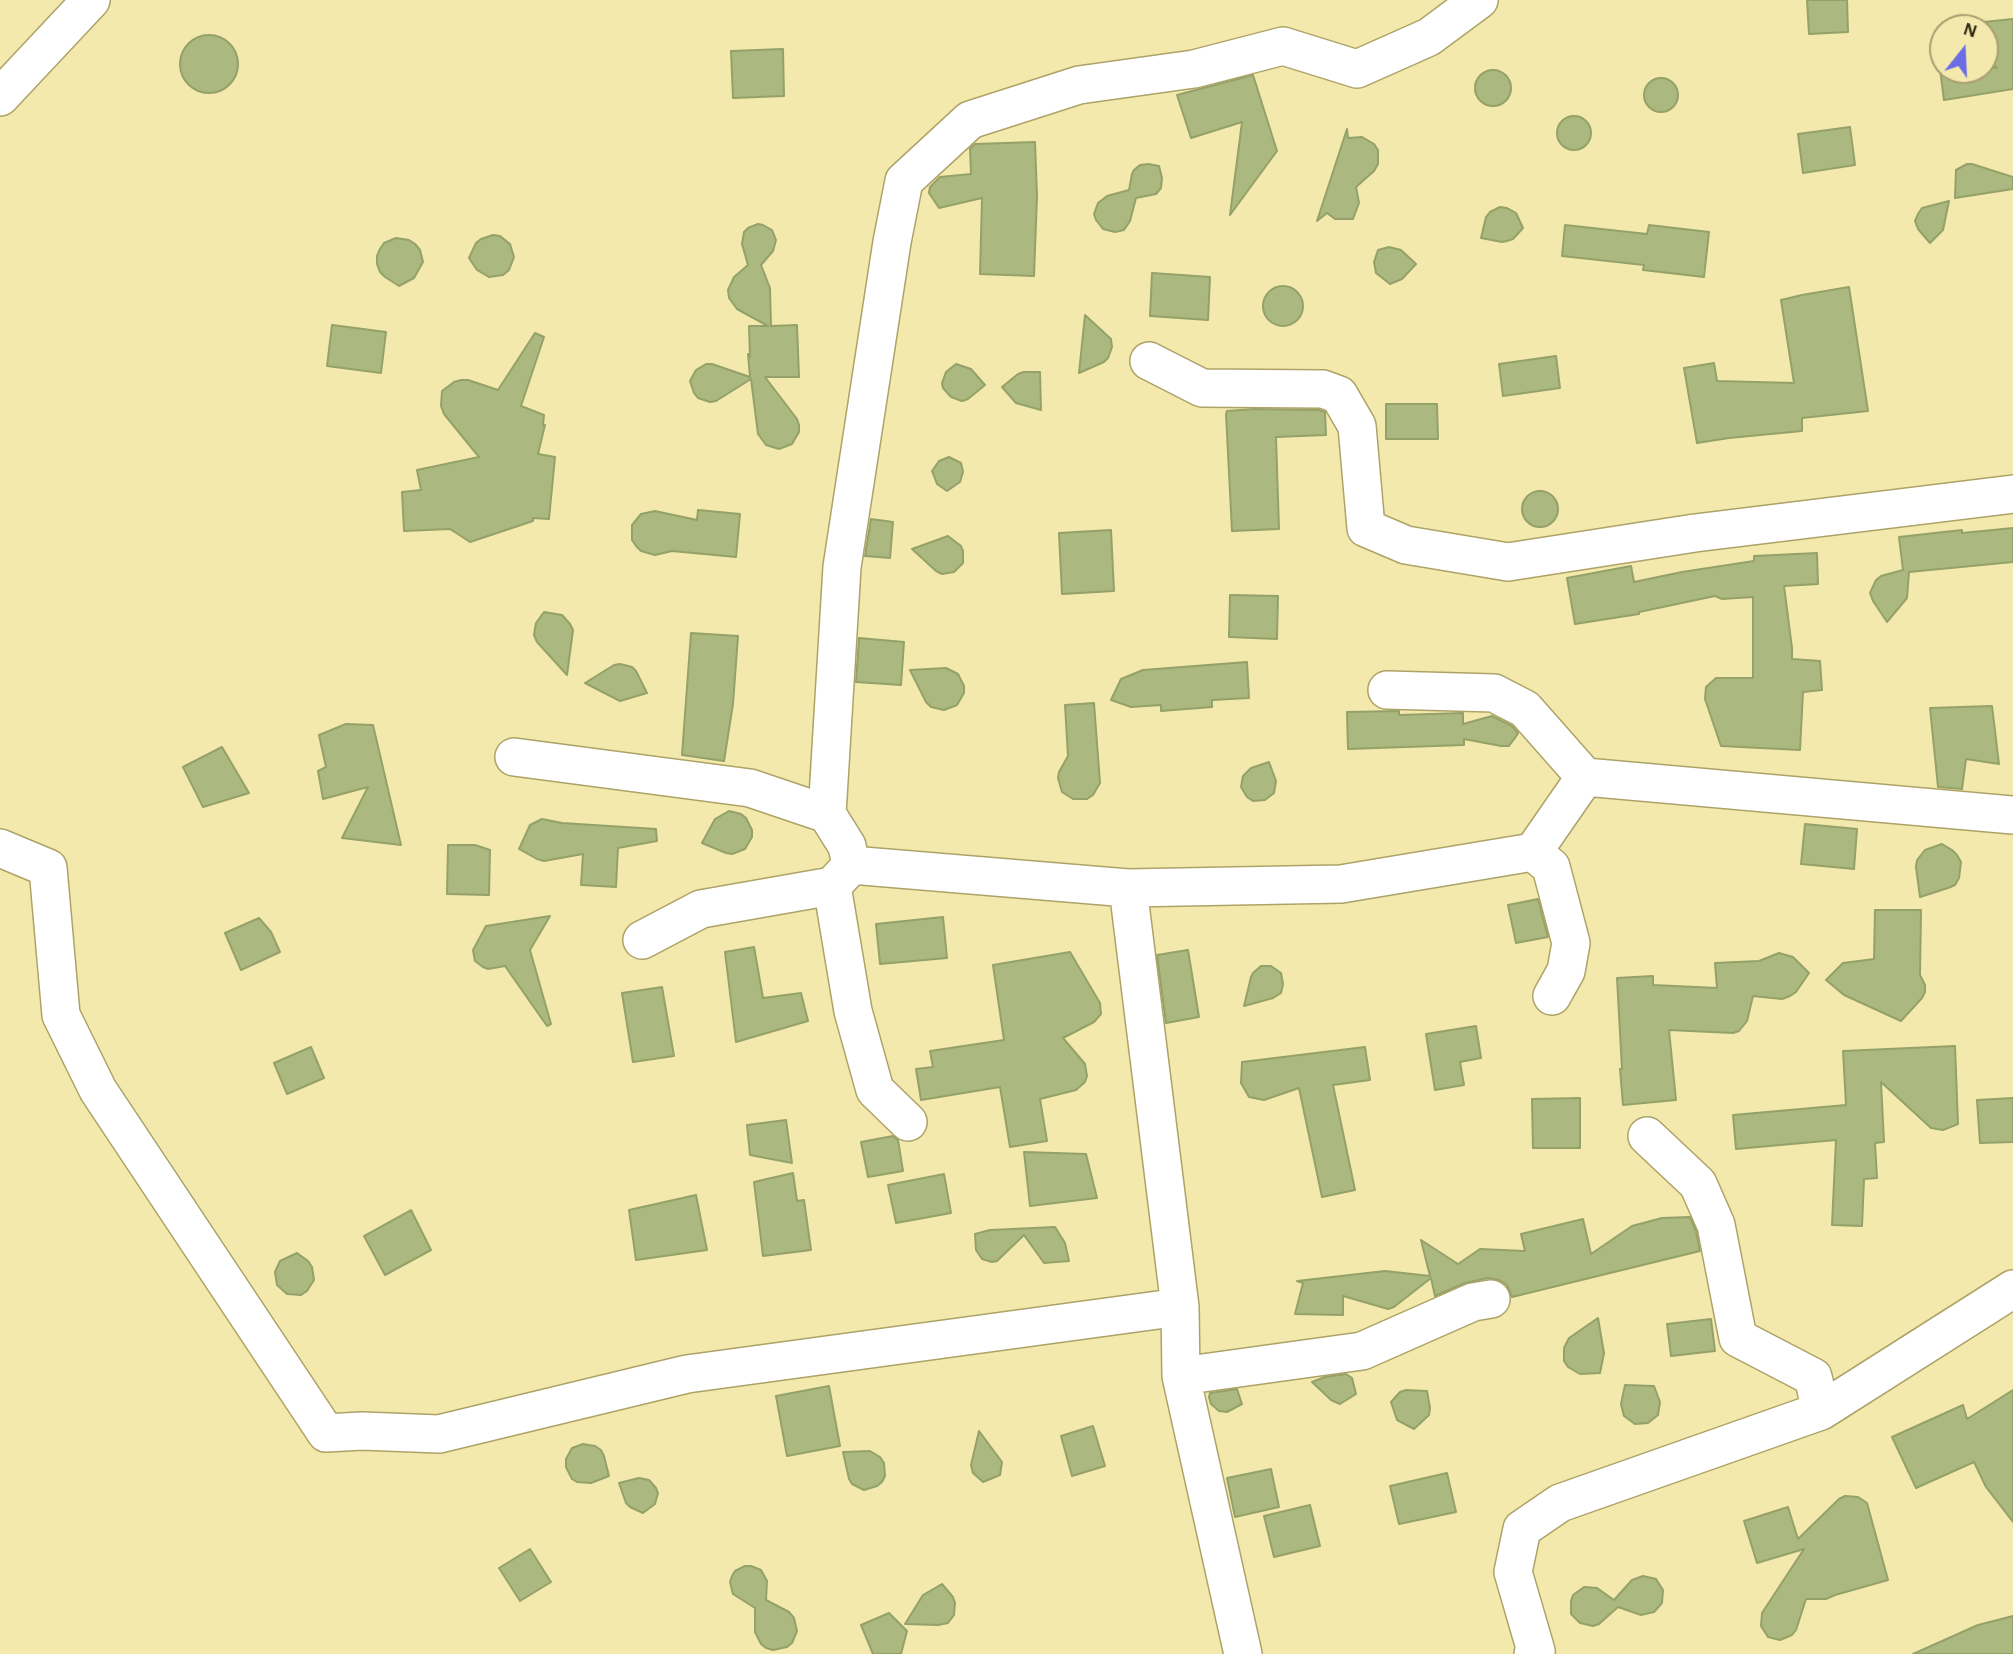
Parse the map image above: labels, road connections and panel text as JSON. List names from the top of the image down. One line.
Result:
{"north":"top"}
